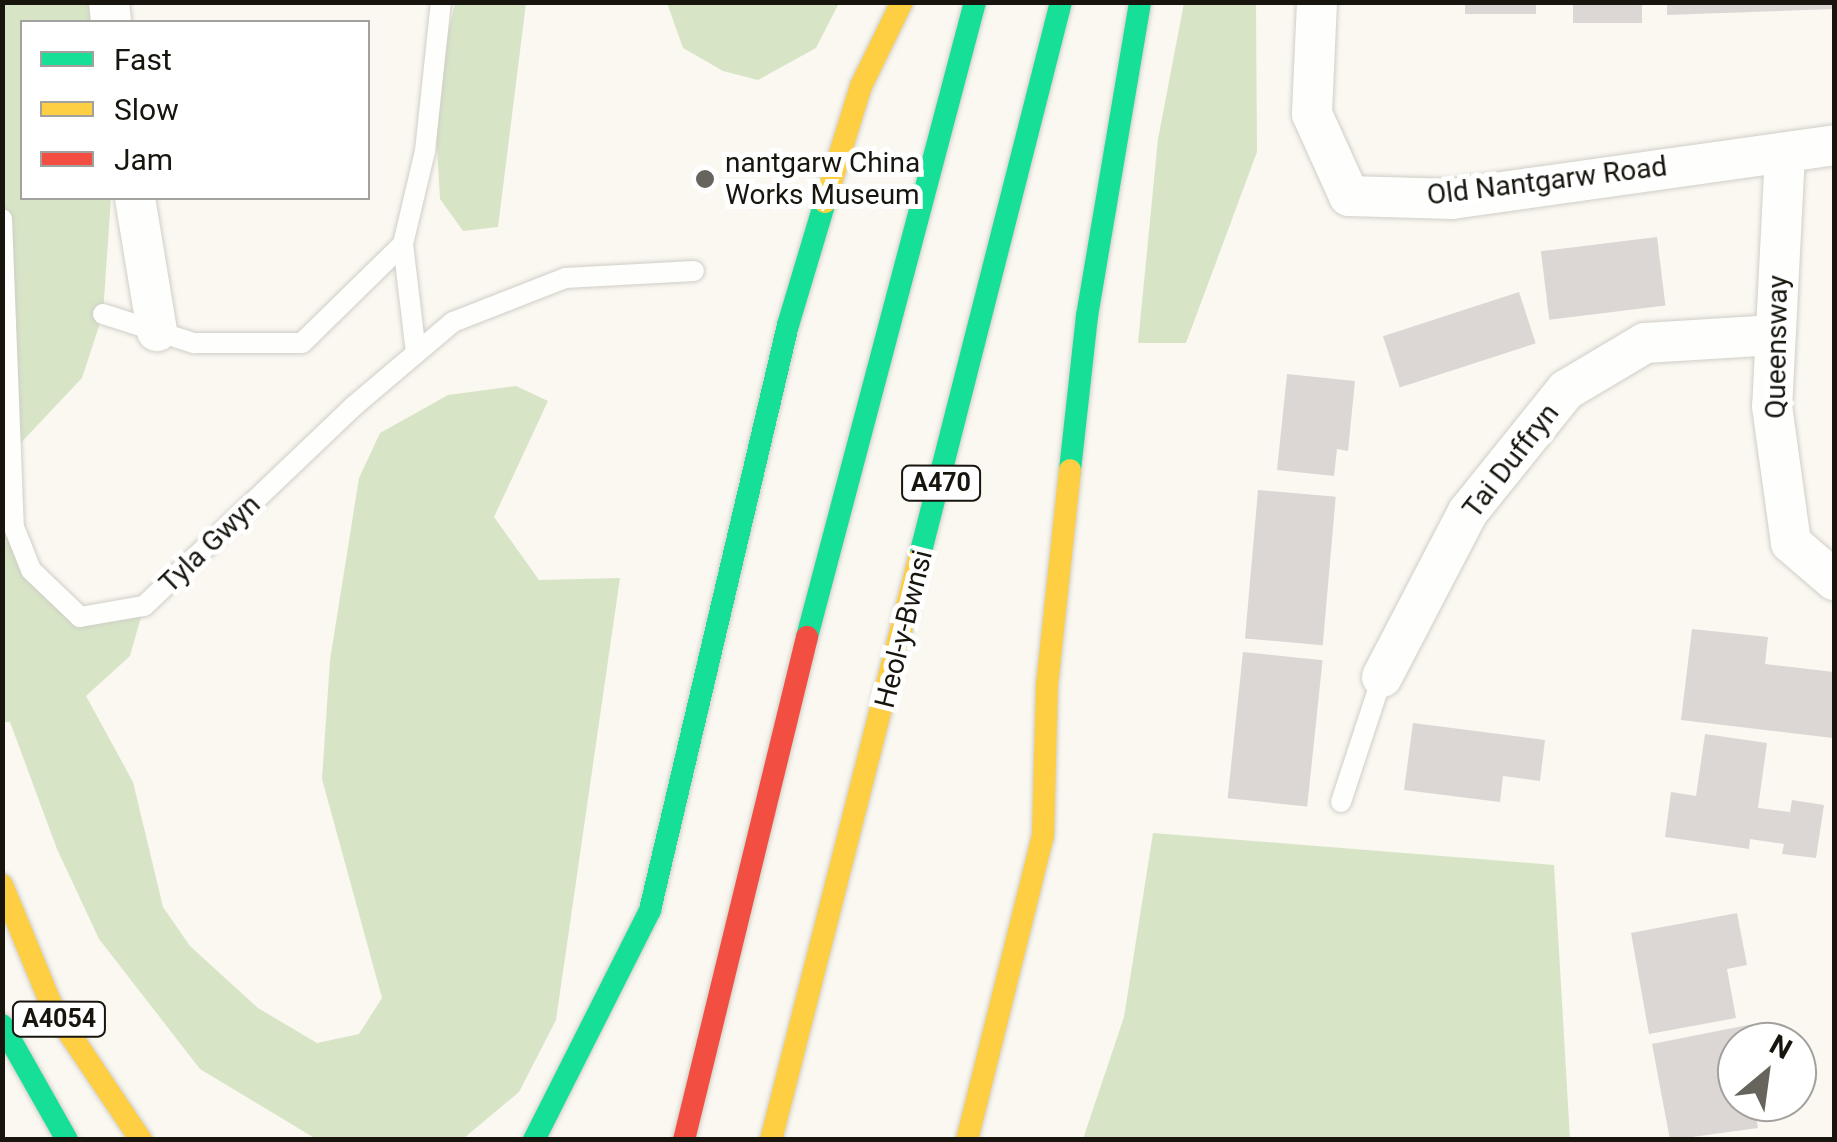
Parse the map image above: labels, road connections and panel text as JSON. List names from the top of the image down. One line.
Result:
{"streets":{"main road":["A470","Heol-y-Bwnsi","A4054"],"street":["Old Nantgarw Road","Queensway","Tai Duffryn"],"lane":["Tyla Gwyn"]},"crossings":[["Old Nantgarw Road","Queensway"],["Queensway","Tai Duffryn"]],"places":["nantgarw China Works Museum"],"legend":["Fast","Slow","Jam"],"north":"top right"}
